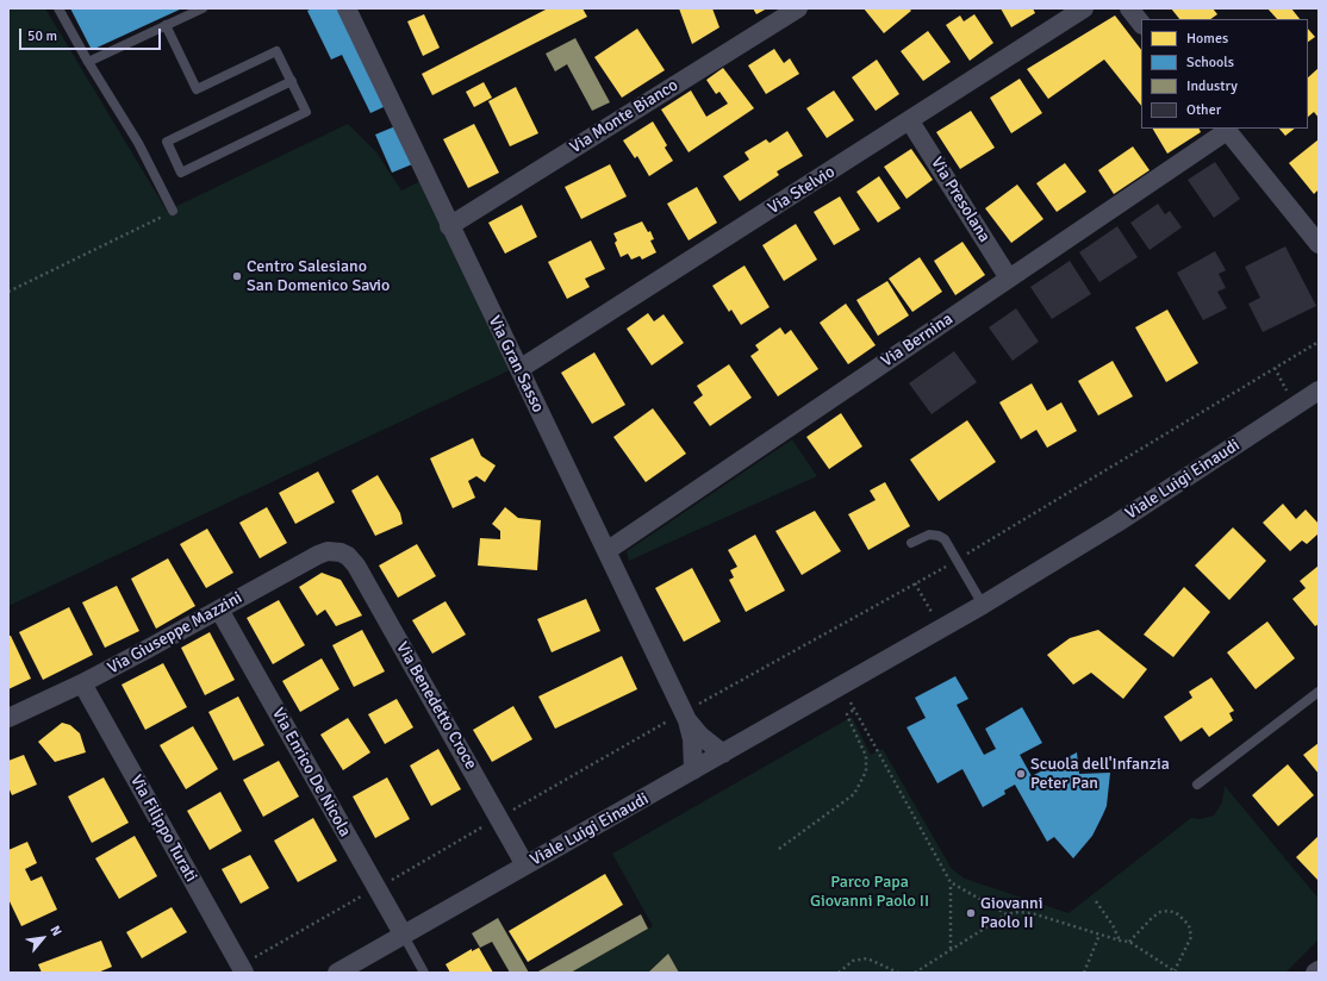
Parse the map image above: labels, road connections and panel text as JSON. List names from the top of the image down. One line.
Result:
{"streets":{"street":["Via Monte Bianco","Via Stelvio","Via Presolana","Via Bernina","Via Gran Sasso","Viale Luigi Einaudi","Via Giuseppe Mazzini","Via Benedetto Croce","Via Enrico De Nicola","Via Filippo Turati"]},"crossings":[["Via Monte Bianco","Via Gran Sasso"],["Via Stelvio","Via Presolana"],["Via Stelvio","Via Gran Sasso"],["Via Presolana","Via Bernina"],["Via Bernina","Via Gran Sasso"],["Via Gran Sasso","Viale Luigi Einaudi"],["Viale Luigi Einaudi","Via Benedetto Croce"],["Viale Luigi Einaudi","Via Enrico De Nicola"],["Via Giuseppe Mazzini","Via Benedetto Croce"],["Via Giuseppe Mazzini","Via Enrico De Nicola"],["Via Giuseppe Mazzini","Via Filippo Turati"]],"parks":["Parco Papa Giovanni Paolo II"],"places":["Centro Salesiano San Domenico Savio","Scuola dell'Infanzia Peter Pan","Giovanni Paolo II"],"legend":["Homes","Schools","Industry","Other"],"scale_bar":"50 m","north":"top right"}
